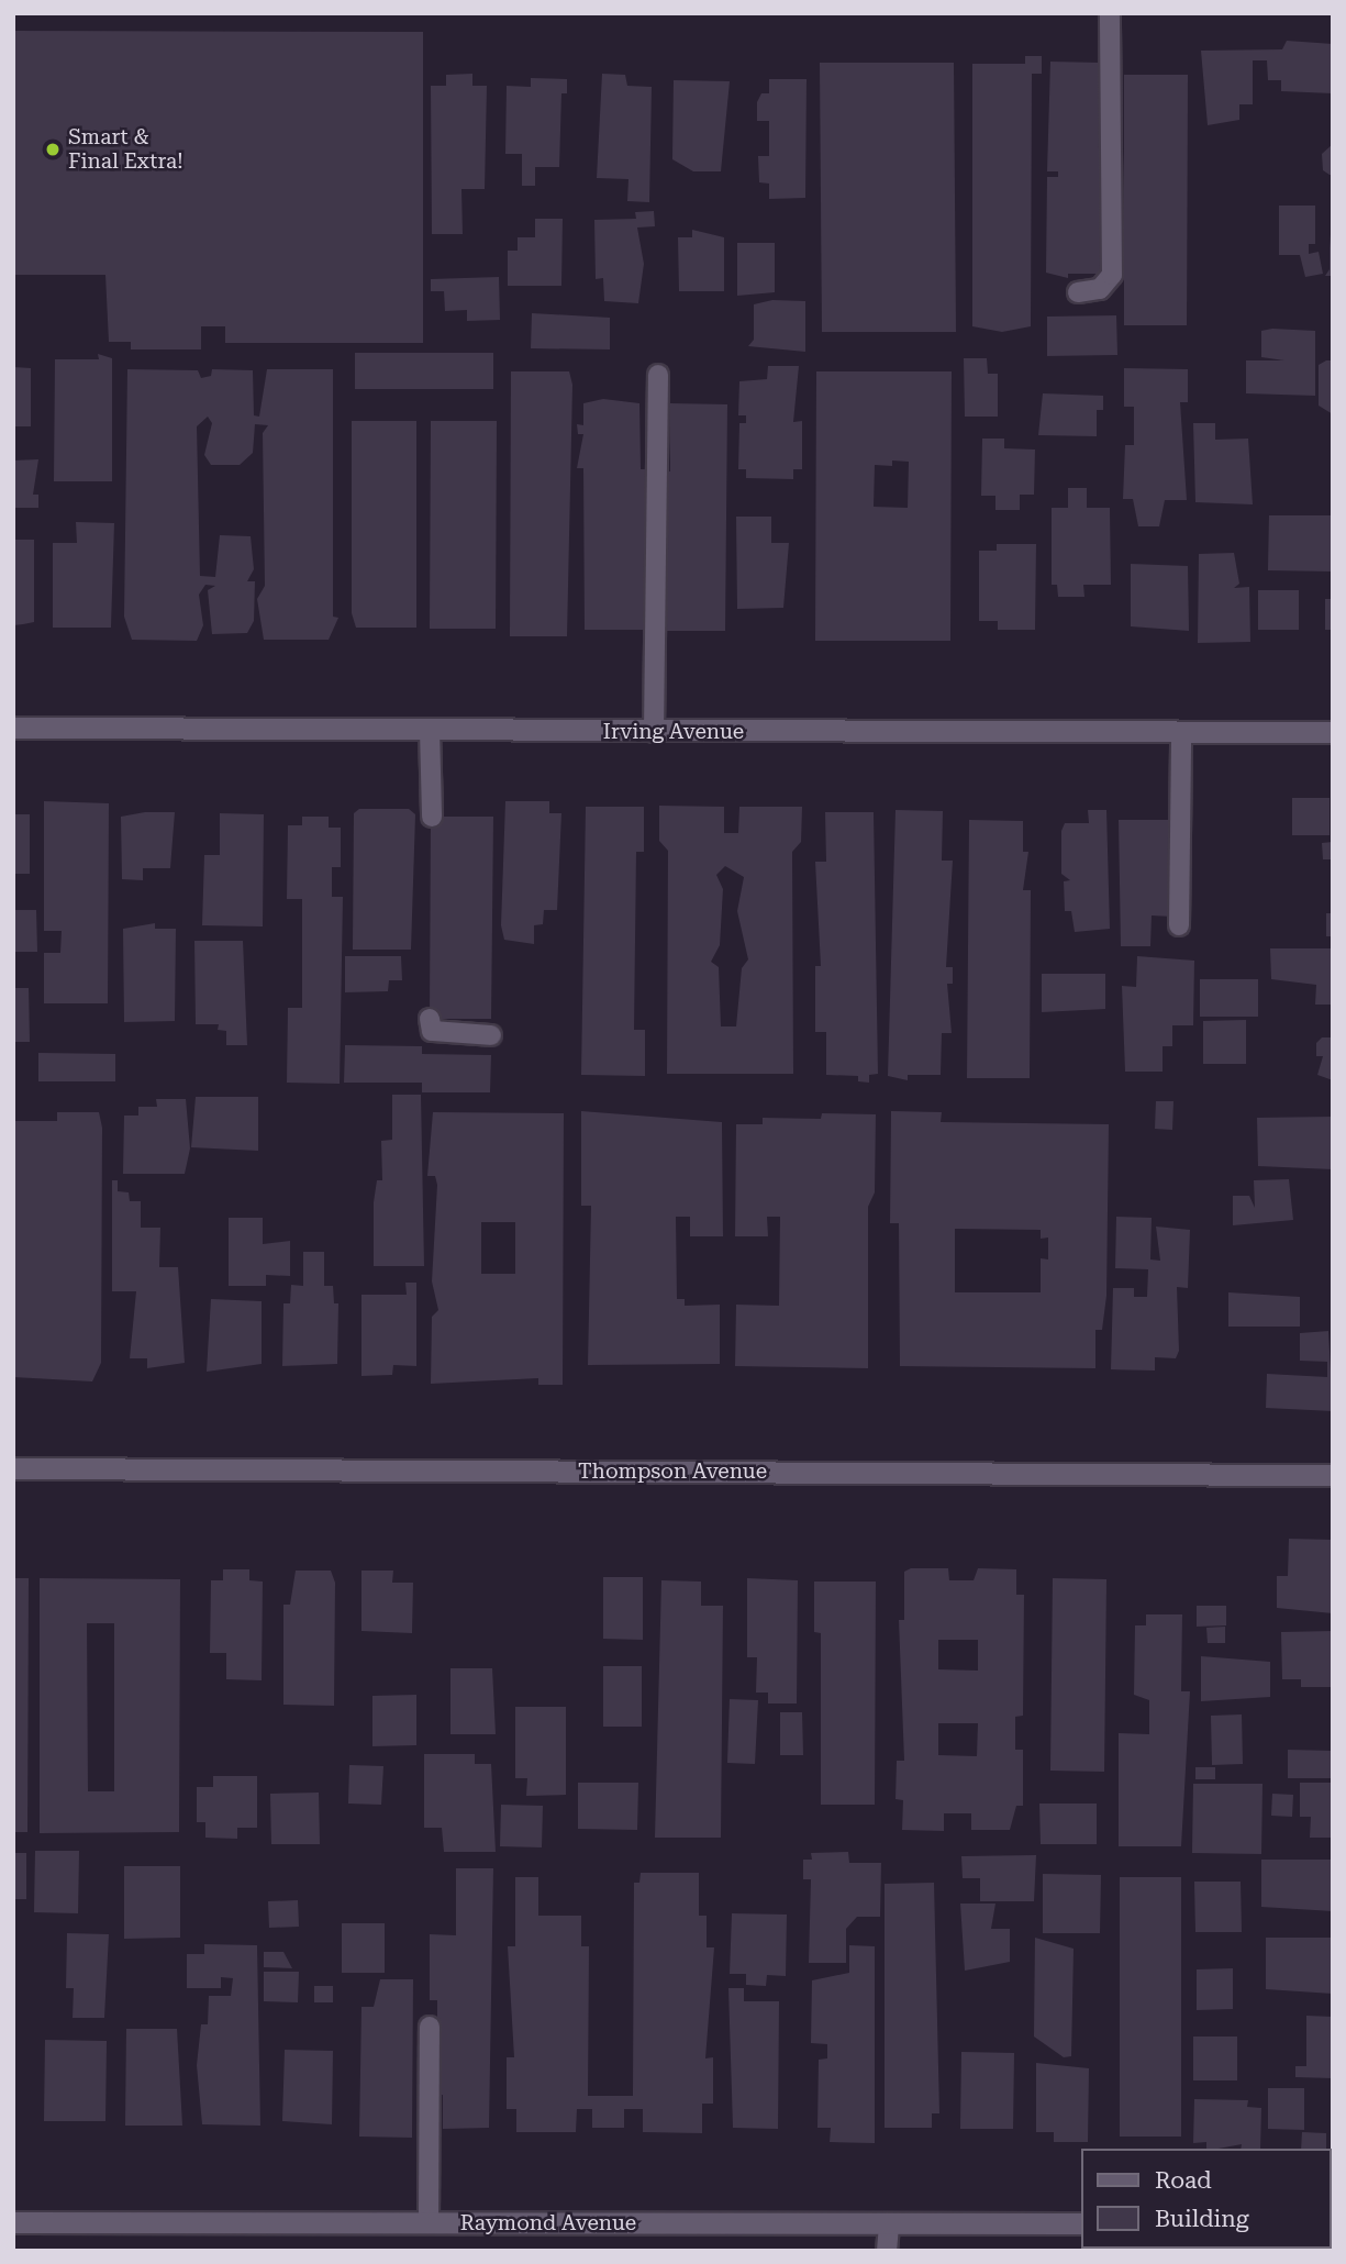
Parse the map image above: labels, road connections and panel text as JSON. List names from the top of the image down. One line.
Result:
{"streets":{"street":["Irving Avenue","Thompson Avenue","Raymond Avenue"]},"places":["Smart & Final Extra!"],"legend":["Road","Building"]}
